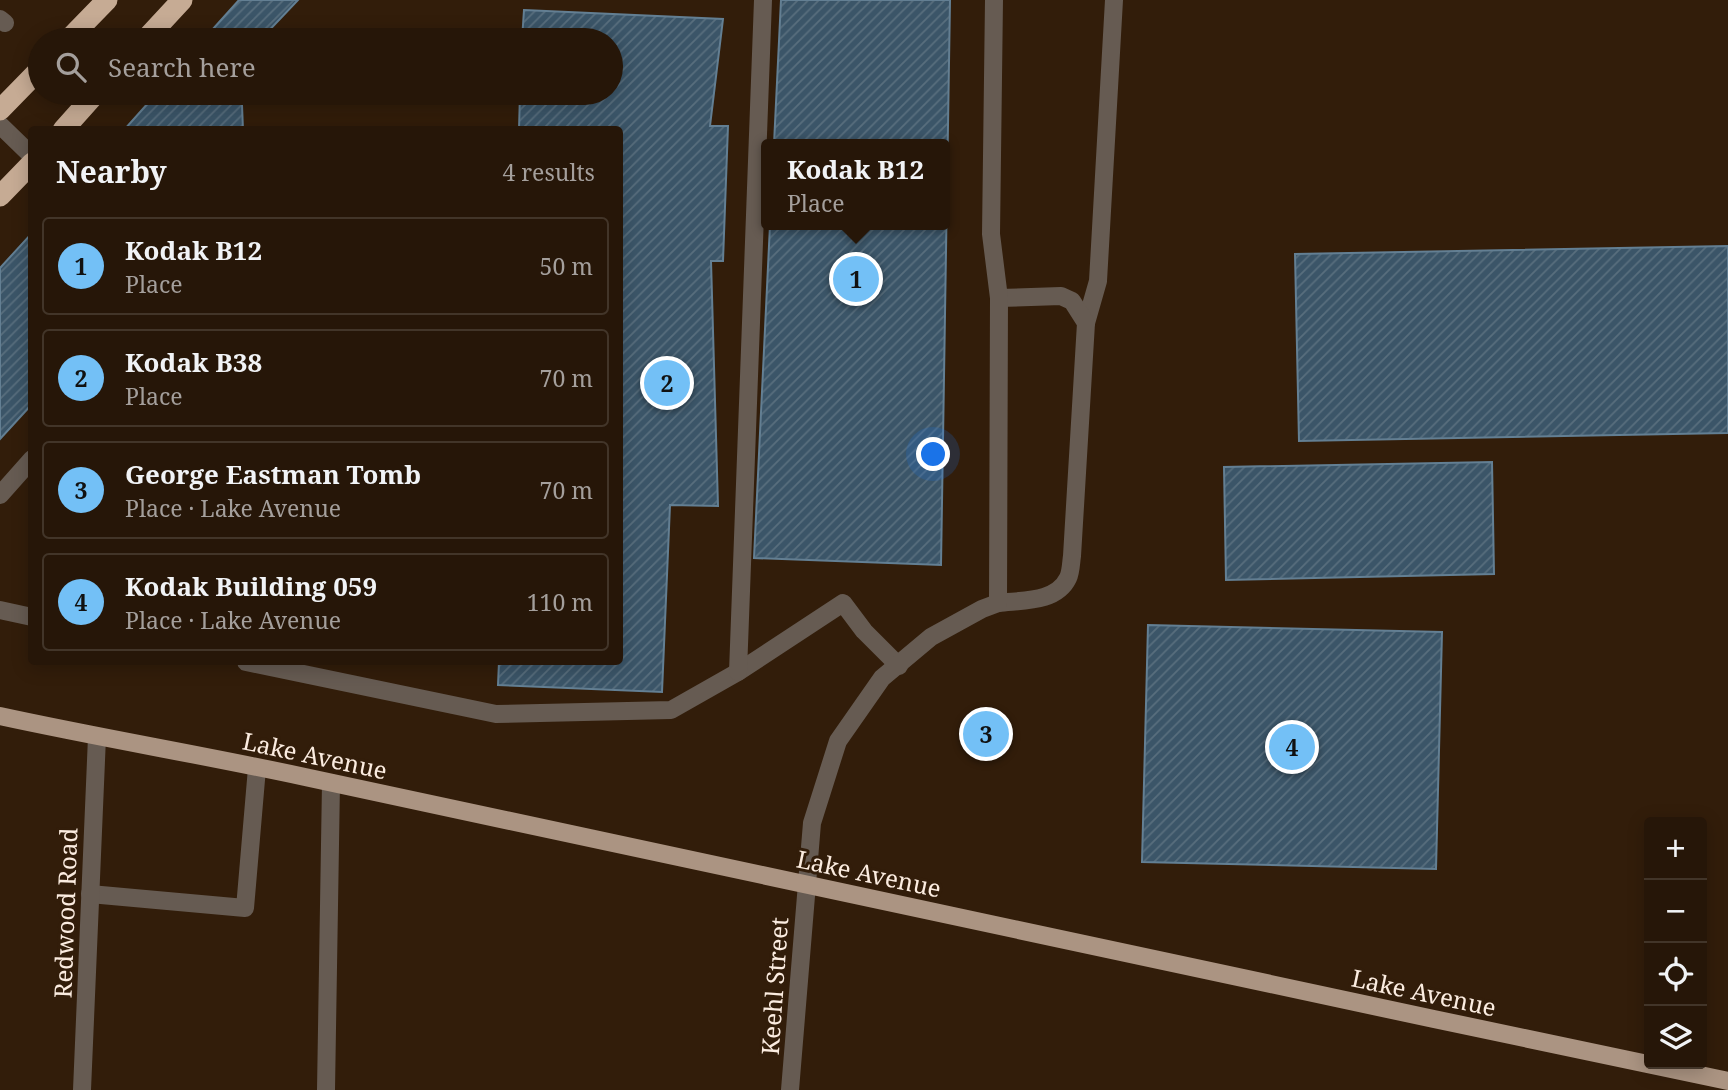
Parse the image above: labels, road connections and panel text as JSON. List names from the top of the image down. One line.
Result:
{"streets":{"main road":["Lake Avenue"],"street":["Redwood Road","Keehl Street"]},"crossings":[["Lake Avenue","Redwood Road"],["Lake Avenue","Keehl Street"]],"page":{"search":"Search here","heading":["Nearby","4 results"],"popup":["Kodak B12","Place"],"list":[{"mark":"1","name":"Kodak B12","note":"Place","value":"50 m"},{"mark":"2","name":"Kodak B38","note":"Place","value":"70 m"},{"mark":"3","name":"George Eastman Tomb","note":"Place · Lake Avenue","value":"70 m"},{"mark":"4","name":"Kodak Building 059","note":"Place · Lake Avenue","value":"110 m"}],"pins":["1","2","3","4"],"map_buttons":["+","−"]}}
